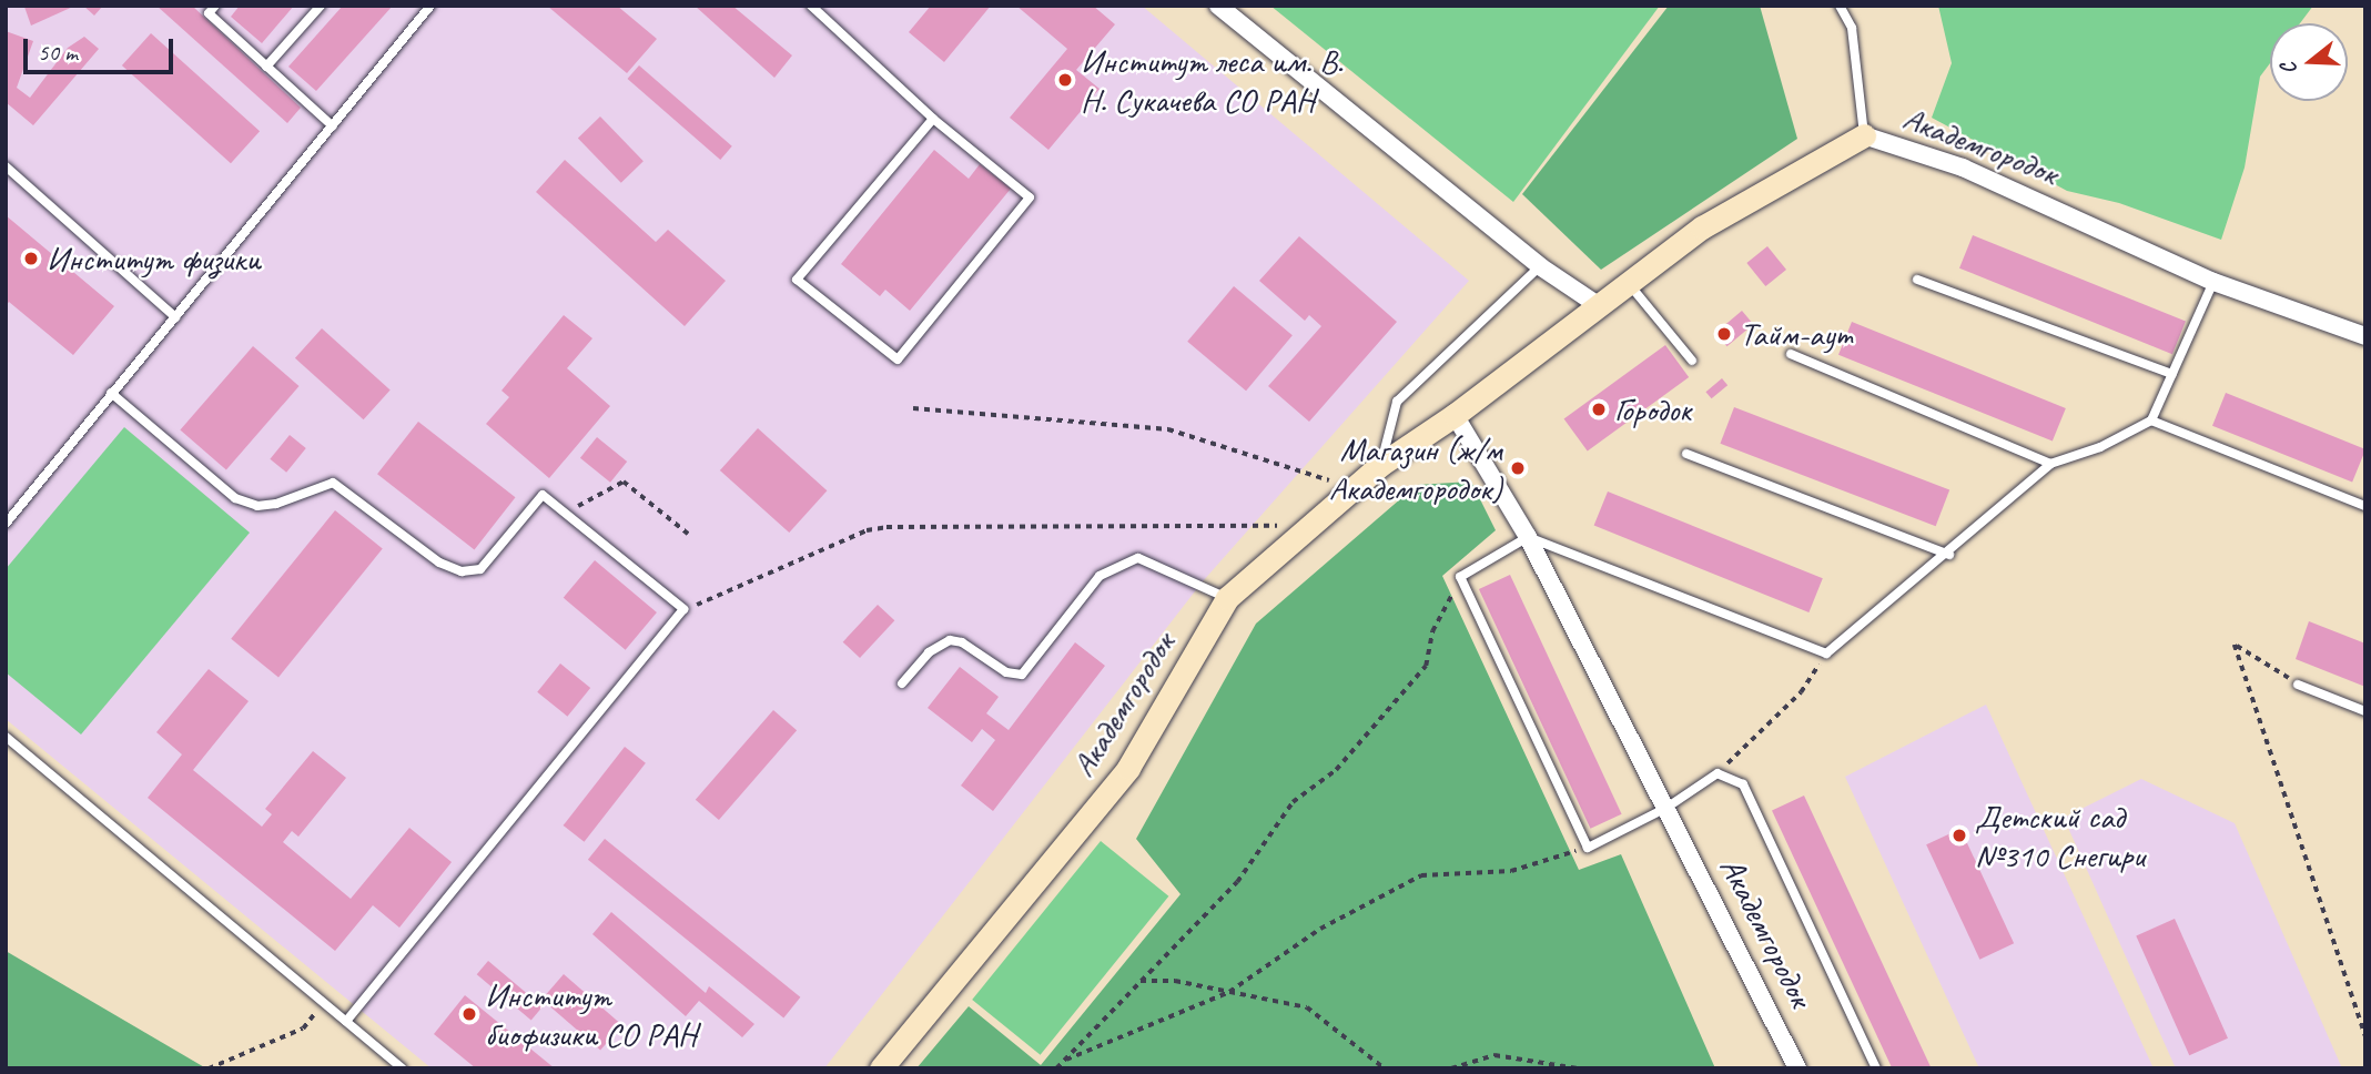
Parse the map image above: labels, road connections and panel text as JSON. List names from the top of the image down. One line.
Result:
{"streets":{"street":["Академгородок"]},"places":["Институт леса им. В. Н. Сукачева СО РАН","Институт физики","Тайм-аут","Городок","Магазин (ж/м Академгородок)","Детский сад №310 Снегири","Институт биофизики СО РАН"],"scale_bar":"50 m","north":"left"}
